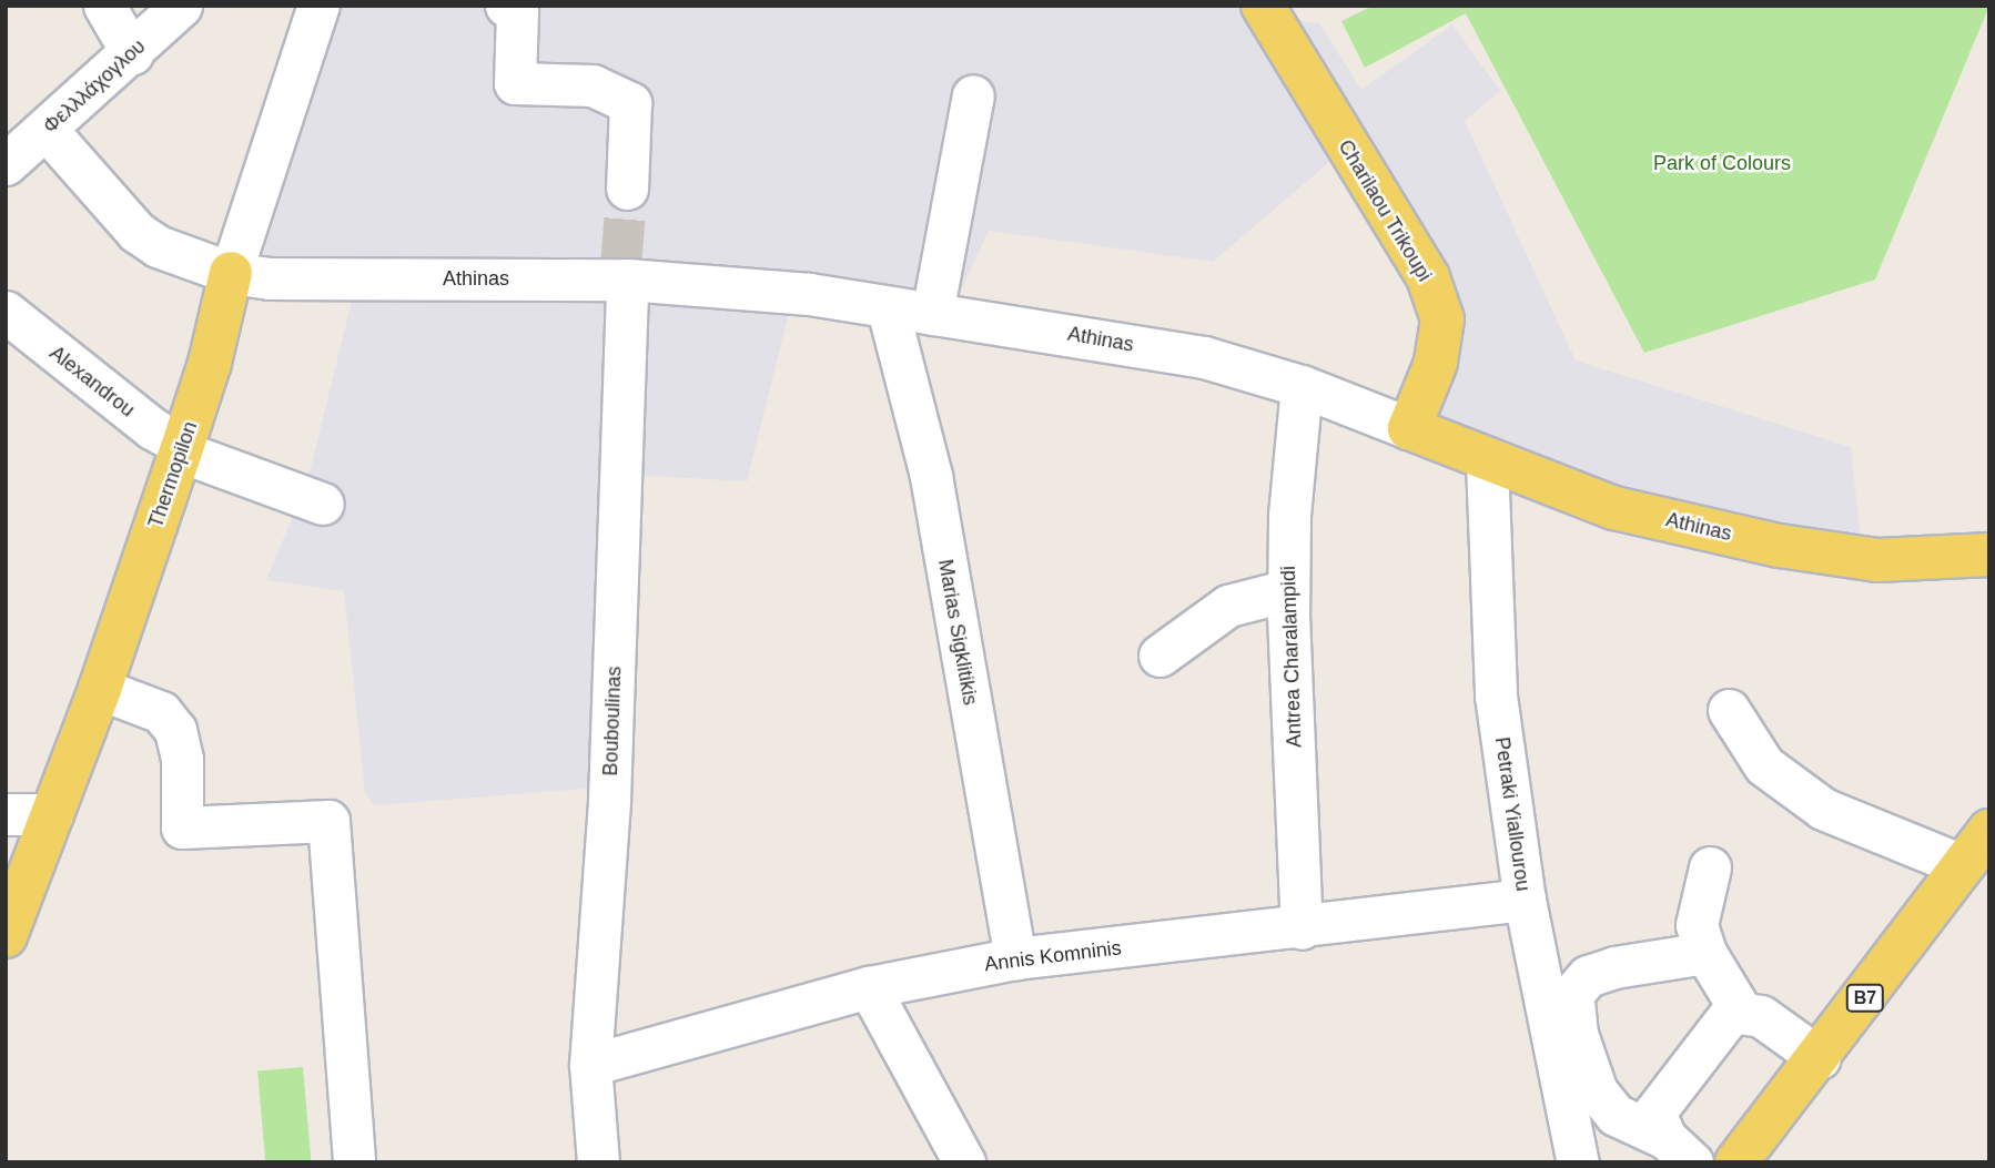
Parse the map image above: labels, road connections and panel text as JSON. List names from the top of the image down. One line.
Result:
{"streets":{"main road":["Charilaou Trikoupi","Athinas","Thermopilon","B7"],"street":["Φελλλάχογλου","Alexandrou","Marias Sigklitikis","Antrea Charalampidi","Bouboulinas","Petraki Yiallourou","Annis Komninis"]},"crossings":[["Φελλλάχογλου","Athinas"],["Charilaou Trikoupi","Athinas"],["Athinas","Thermopilon"],["Athinas","Marias Sigklitikis"],["Athinas","Antrea Charalampidi"],["Athinas","Bouboulinas"],["Athinas","Petraki Yiallourou"],["Alexandrou","Thermopilon"],["Marias Sigklitikis","Annis Komninis"],["Antrea Charalampidi","Annis Komninis"],["Bouboulinas","Annis Komninis"],["Petraki Yiallourou","Annis Komninis"]],"parks":["Park of Colours"]}
